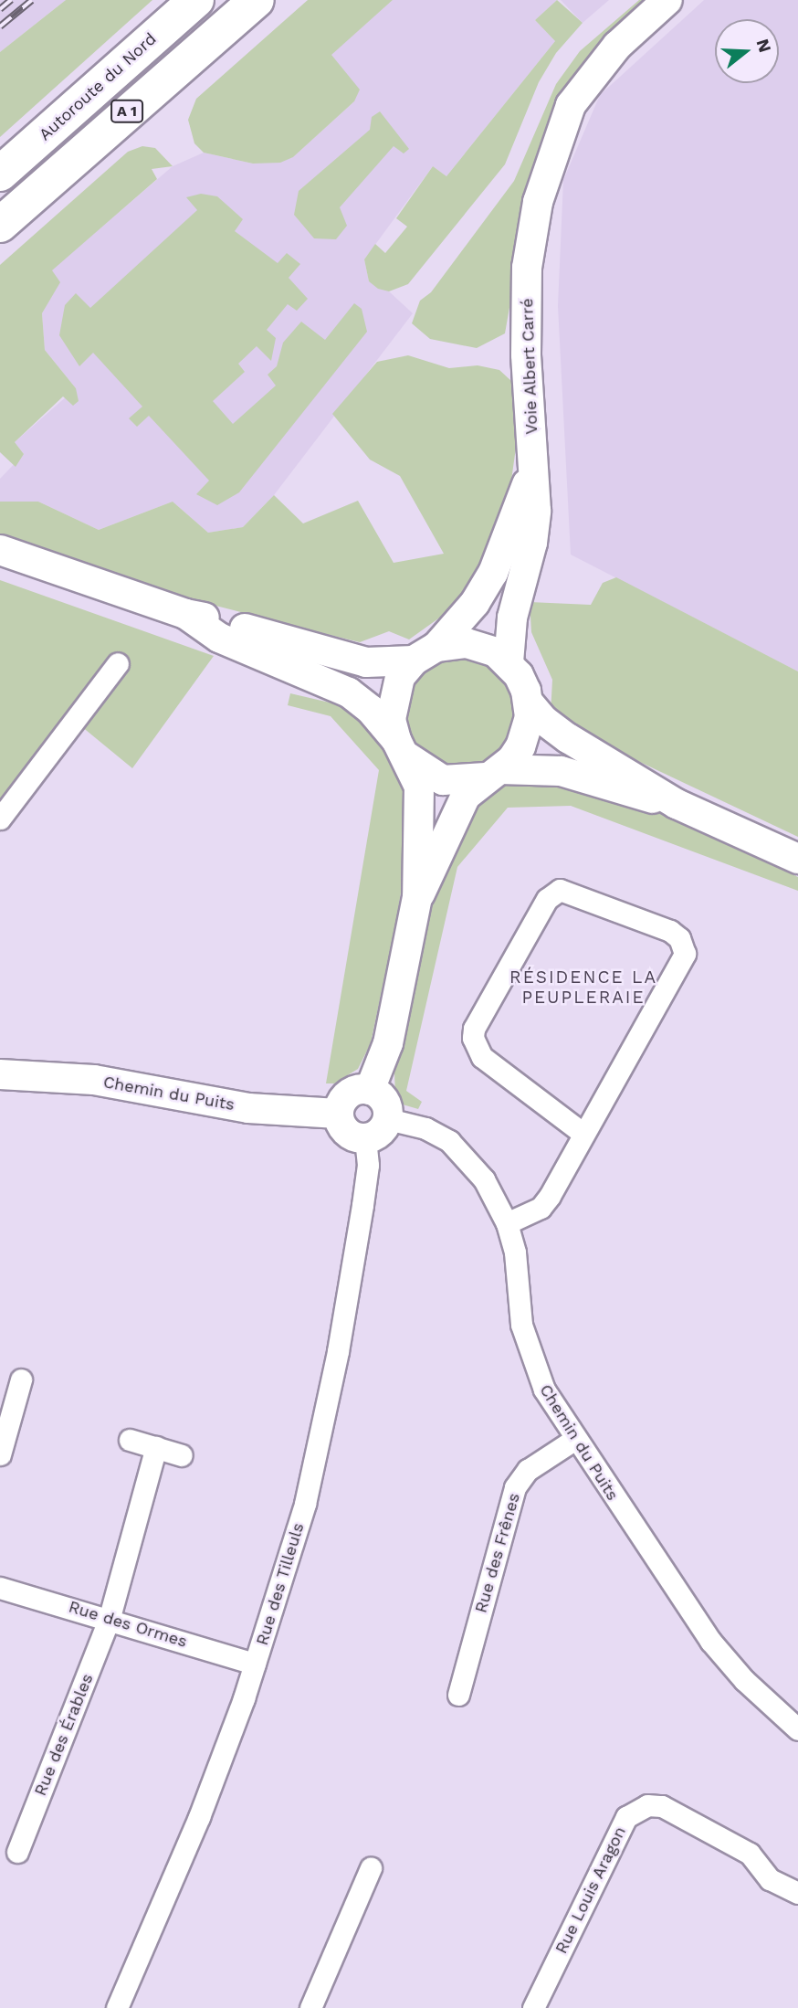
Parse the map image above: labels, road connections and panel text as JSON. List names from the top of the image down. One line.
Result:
{"streets":{"highway":["Autoroute du Nord","A 1"],"street":["Voie Albert Carré","Chemin du Puits","Rue des Frênes","Rue des Tilleuls","Rue des Ormes","Rue des Érables","Rue Louis Aragon"]},"crossings":[["Chemin du Puits","Rue des Frênes"],["Chemin du Puits","Rue des Tilleuls"],["Rue des Tilleuls","Rue des Ormes"],["Rue des Ormes","Rue des Érables"]],"districts":["RÉSIDENCE LA PEUPLERAIE"],"north":"right"}
